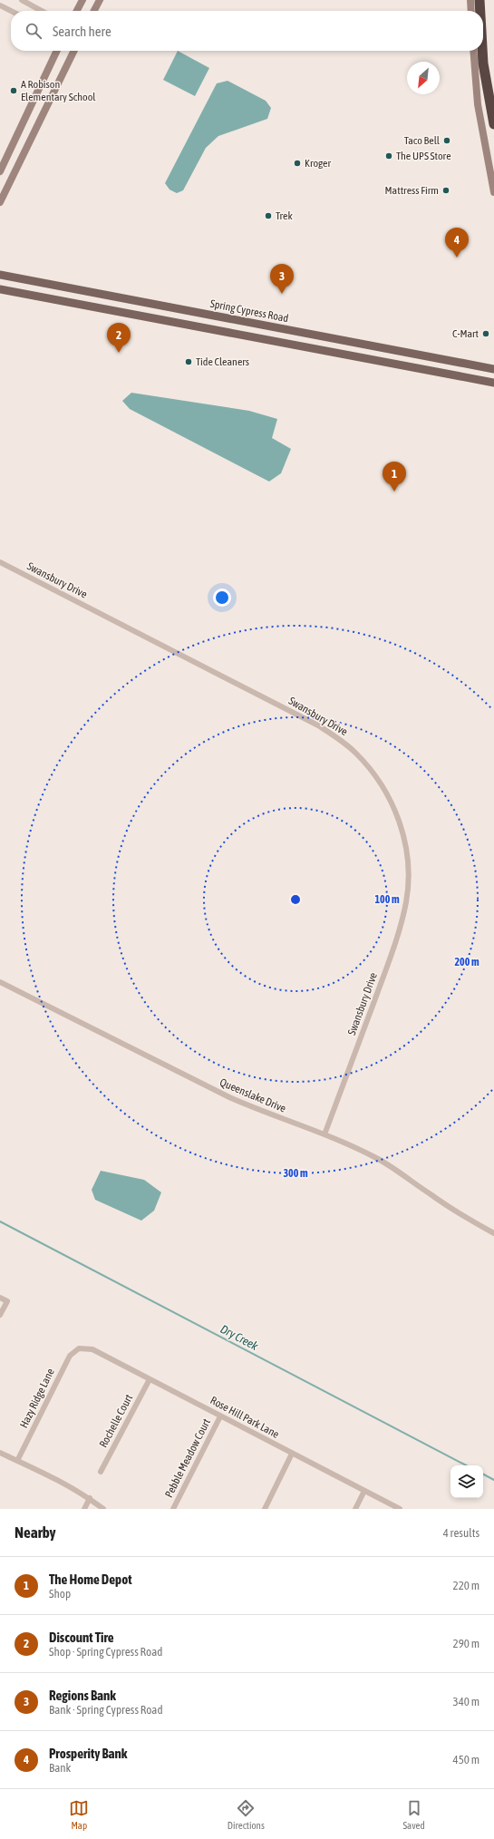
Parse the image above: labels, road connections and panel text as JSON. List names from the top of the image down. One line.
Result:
{"streets":{"main road":["Spring Cypress Road"],"street":["Swansbury Drive","Queenslake Drive","Hazy Ridge Lane","Rose Hill Park Lane","Rochelle Court","Pebble Meadow Court"]},"crossings":[["Swansbury Drive","Queenslake Drive"],["Hazy Ridge Lane","Rose Hill Park Lane"],["Rose Hill Park Lane","Rochelle Court"],["Rose Hill Park Lane","Pebble Meadow Court"]],"water":["Dry Creek"],"places":["A Robison Elementary School","Taco Bell","The UPS Store","Kroger","Mattress Firm","Trek","C-Mart","Tide Cleaners"],"north":"bottom left","page":{"search":"Search here","pins":["4","3","2","1"],"heading":["Nearby","4 results"],"list":[{"mark":"1","name":"The Home Depot","note":"Shop","value":"220 m"},{"mark":"2","name":"Discount Tire","note":"Shop · Spring Cypress Road","value":"290 m"},{"mark":"3","name":"Regions Bank","note":"Bank · Spring Cypress Road","value":"340 m"},{"mark":"4","name":"Prosperity Bank","note":"Bank","value":"450 m"}],"nav":["Map","Directions","Saved"]},"rings":["100 m","200 m","300 m"]}
